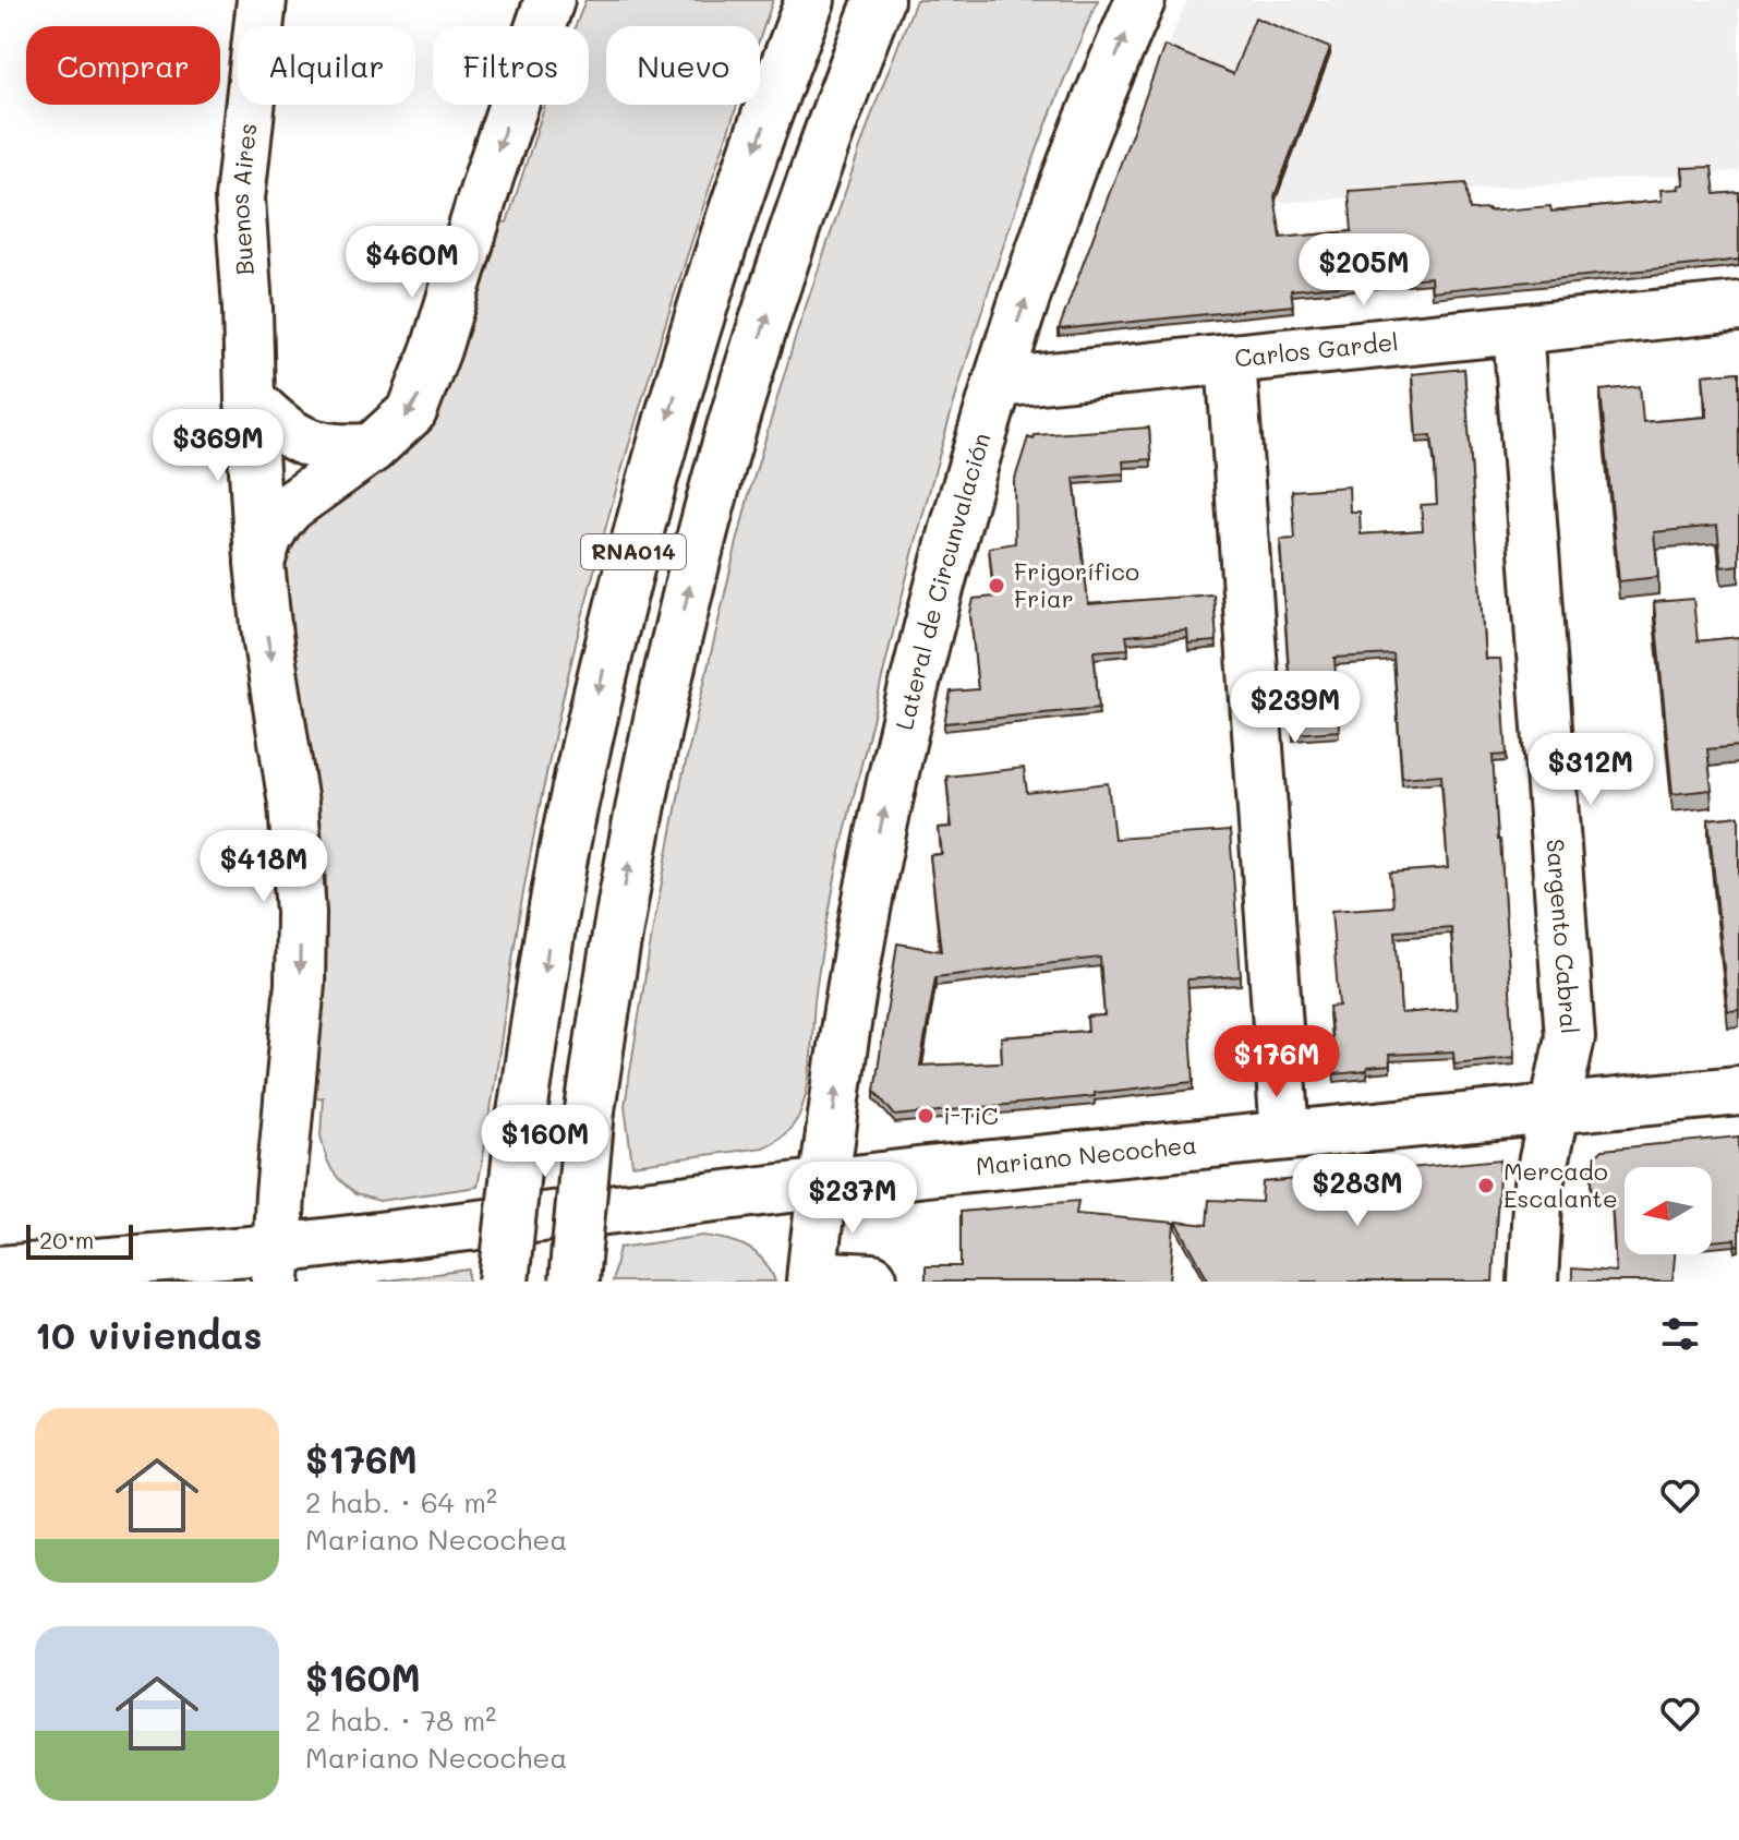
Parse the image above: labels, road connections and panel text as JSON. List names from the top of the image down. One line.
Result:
{"streets":{"main road":["Buenos Aires","Carlos Gardel","RNA014","Lateral de Circunvalación","Sargento Cabral","Mariano Necochea"]},"crossings":[["Buenos Aires","Mariano Necochea"],["Carlos Gardel","Lateral de Circunvalación"],["Carlos Gardel","Sargento Cabral"],["Lateral de Circunvalación","Mariano Necochea"],["Sargento Cabral","Mariano Necochea"]],"places":["Frigorífico Friar","i-TiC","Mercado Escalante"],"scale_bar":"20 m","north":"left","page":{"chip":["Comprar","Alquilar","Filtros","Nuevo"],"price":["$460M","$205M","$369M","$239M","$312M","$418M","$176M","$160M","$283M","$237M"],"scale":"20 m","heading":"10 viviendas","list":[{"name":"$176M","note":"2 hab. · 64 m² · Mariano Necochea"},{"name":"$160M","note":"2 hab. · 78 m² · Mariano Necochea"}]}}
